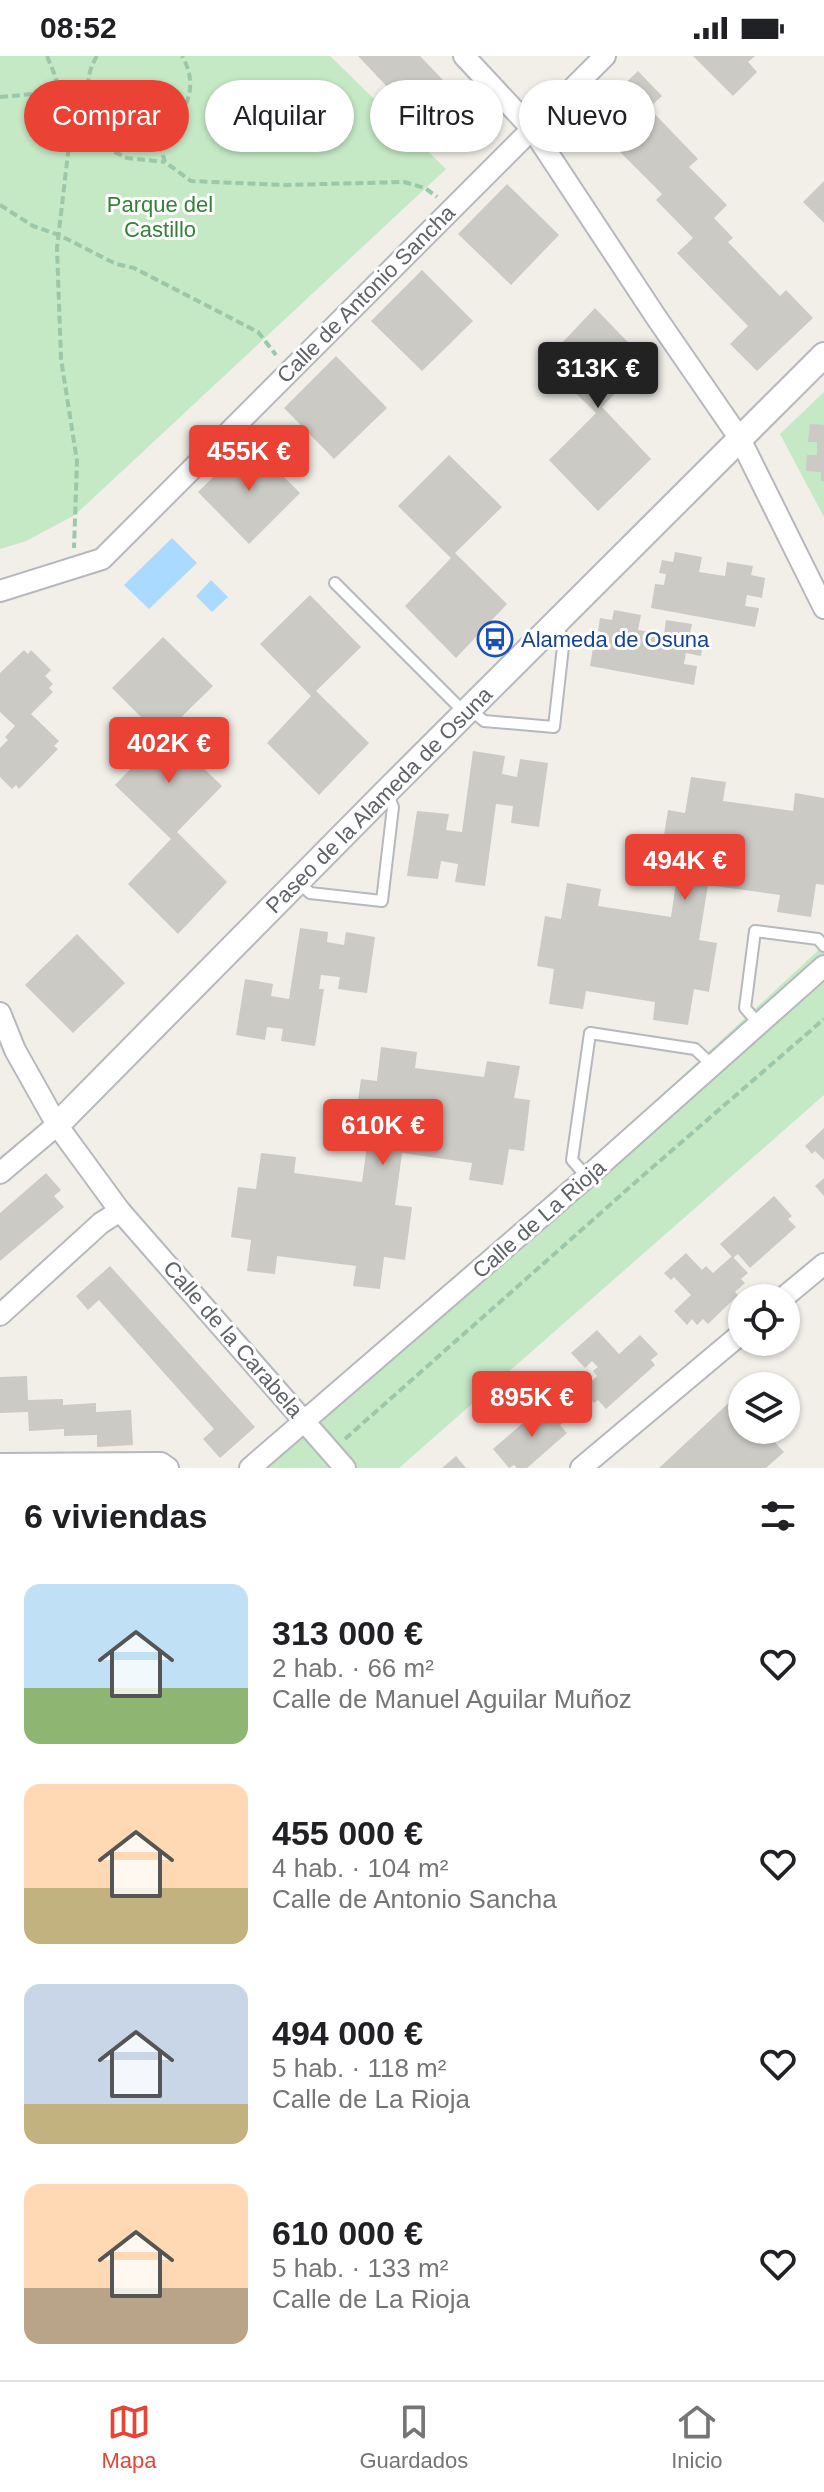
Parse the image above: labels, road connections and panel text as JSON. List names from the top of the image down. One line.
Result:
{"streets":{"street":["Calle de Antonio Sancha","Paseo de la Alameda de Osuna","Calle de La Rioja","Calle de la Carabela"]},"crossings":[["Paseo de la Alameda de Osuna","Calle de la Carabela"],["Calle de La Rioja","Calle de la Carabela"]],"parks":["Parque del Castillo"],"places":{"bus stop":["Alameda de Osuna"]},"page":{"status":"08:52","chip":["Comprar","Alquilar","Filtros","Nuevo"],"price":["313K €","455K €","402K €","494K €","610K €","895K €"],"heading":"6 viviendas","list":[{"name":"313 000 €","note":"2 hab. · 66 m² · Calle de Manuel Aguilar Muñoz"},{"name":"455 000 €","note":"4 hab. · 104 m² · Calle de Antonio Sancha"},{"name":"494 000 €","note":"5 hab. · 118 m² · Calle de La Rioja"},{"name":"610 000 €","note":"5 hab. · 133 m² · Calle de La Rioja"}],"tabs":["Mapa","Guardados","Inicio"]}}
